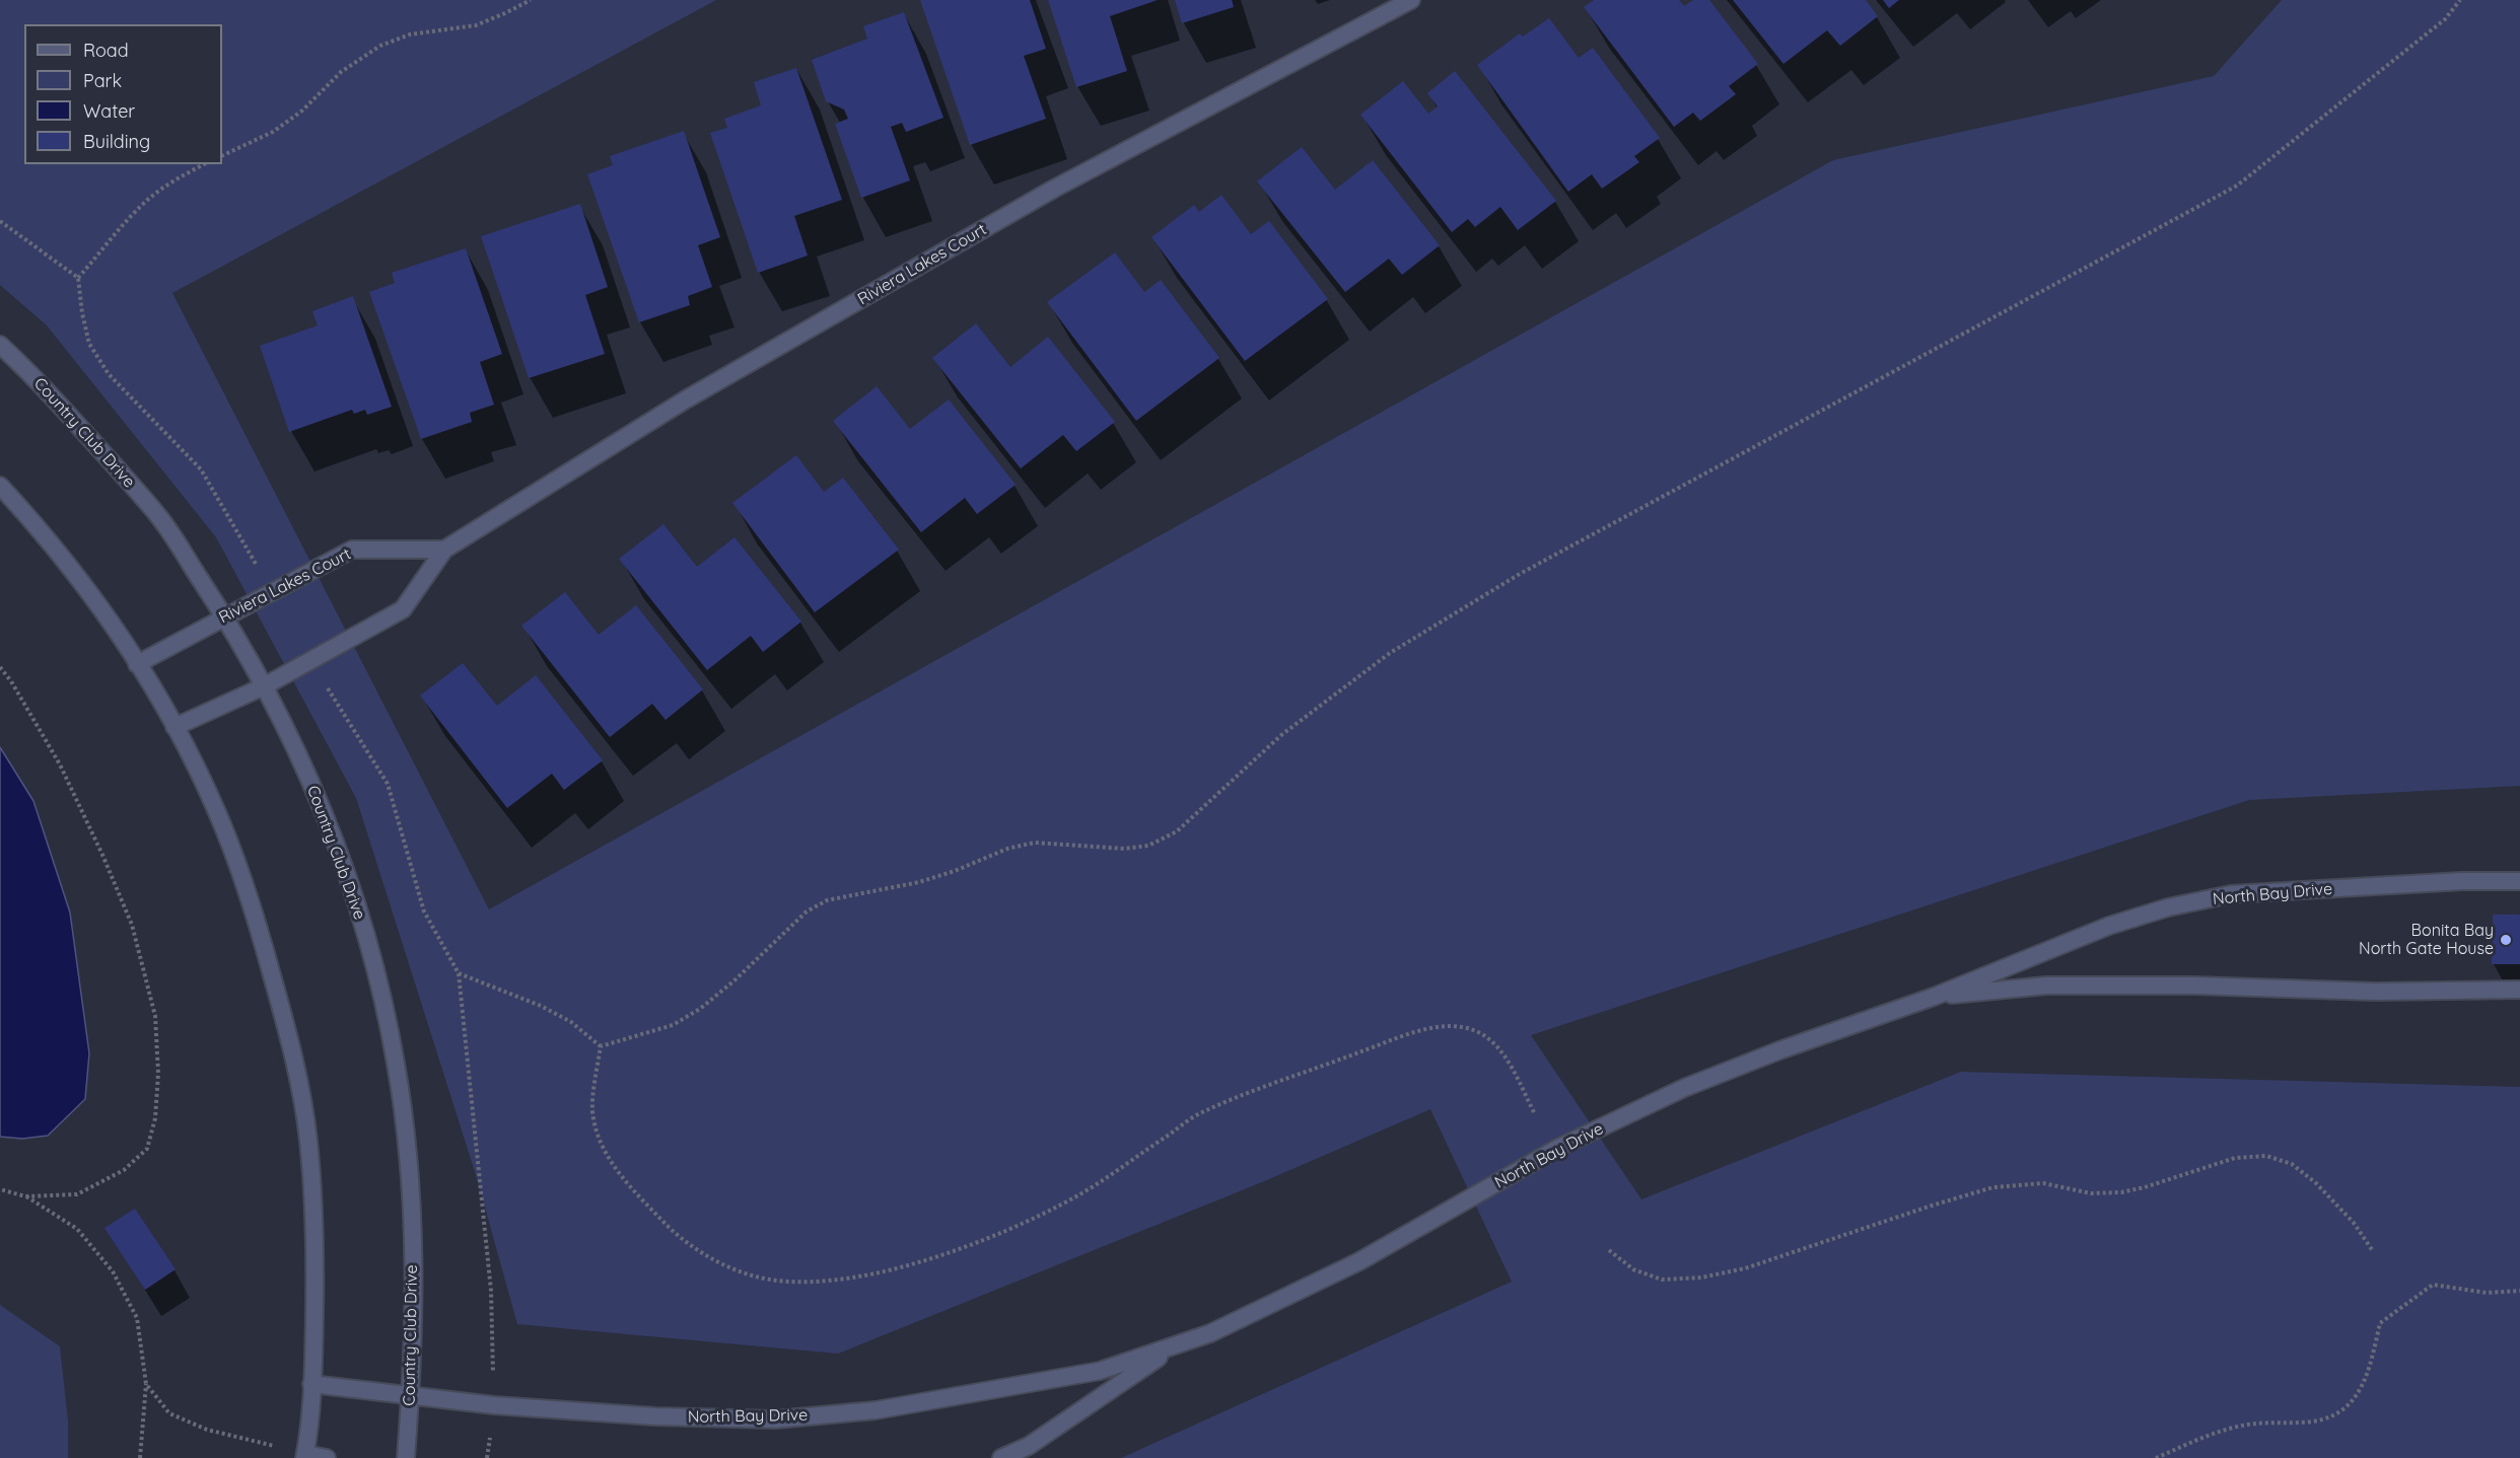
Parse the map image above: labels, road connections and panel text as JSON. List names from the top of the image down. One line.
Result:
{"streets":{"street":["Riviera Lakes Court","Country Club Drive","North Bay Drive"]},"crossings":[["Riviera Lakes Court","Country Club Drive"],["Country Club Drive","North Bay Drive"]],"places":["Bonita Bay North Gate House"],"legend":["Road","Park","Water","Building"]}
